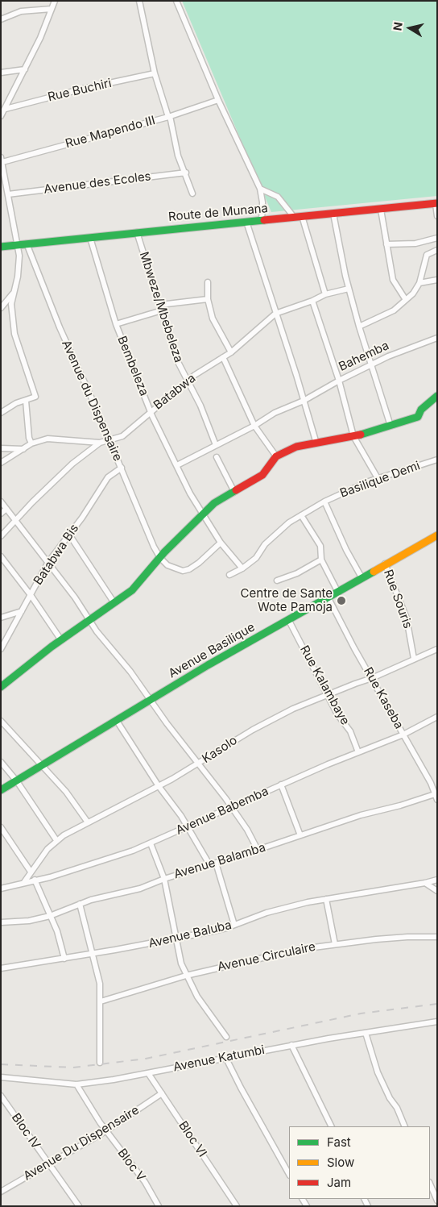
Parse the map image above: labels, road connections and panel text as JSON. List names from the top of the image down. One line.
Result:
{"streets":{"street":["Rue Buchiri","Rue Mapendo III","Avenue des Ecoles","Route de Munana","Mbweze/Mbebeleza","Bahemba","Bembeleza","Batabwa","Avenue du Dispensaire","Basilique Demi","Batabwa Bis","Rue Souris","Avenue Basilique","Rue Kalambaye","Rue Kaseba","Kasolo","Avenue Babemba","Avenue Balamba","Avenue Baluba","Avenue Circulaire","Avenue Katumbi","Bloc IV","Bloc VI","Avenue Du Dispensaire","Bloc V"]},"crossings":[["Route de Munana","Mbweze/Mbebeleza"],["Route de Munana","Bembeleza"],["Route de Munana","Avenue du Dispensaire"],["Mbweze/Mbebeleza","Bahemba"],["Mbweze/Mbebeleza","Batabwa"],["Bahemba","Bembeleza"],["Bembeleza","Batabwa"],["Bembeleza","Basilique Demi"],["Batabwa","Avenue du Dispensaire"],["Avenue du Dispensaire","Batabwa Bis"],["Rue Souris","Avenue Basilique"],["Rue Souris","Kasolo"],["Avenue Basilique","Rue Kalambaye"],["Avenue Basilique","Rue Kaseba"],["Rue Kalambaye","Kasolo"],["Rue Kalambaye","Avenue Babemba"],["Rue Kaseba","Kasolo"],["Rue Kaseba","Avenue Babemba"],["Rue Kaseba","Avenue Balamba"],["Kasolo","Avenue Babemba"],["Avenue Katumbi","Bloc VI"],["Avenue Katumbi","Bloc V"],["Bloc IV","Avenue Du Dispensaire"],["Bloc VI","Avenue Du Dispensaire"],["Avenue Du Dispensaire","Bloc V"]],"places":["Centre de Sante Wote Pamoja"],"legend":["Fast","Slow","Jam"],"north":"left"}
